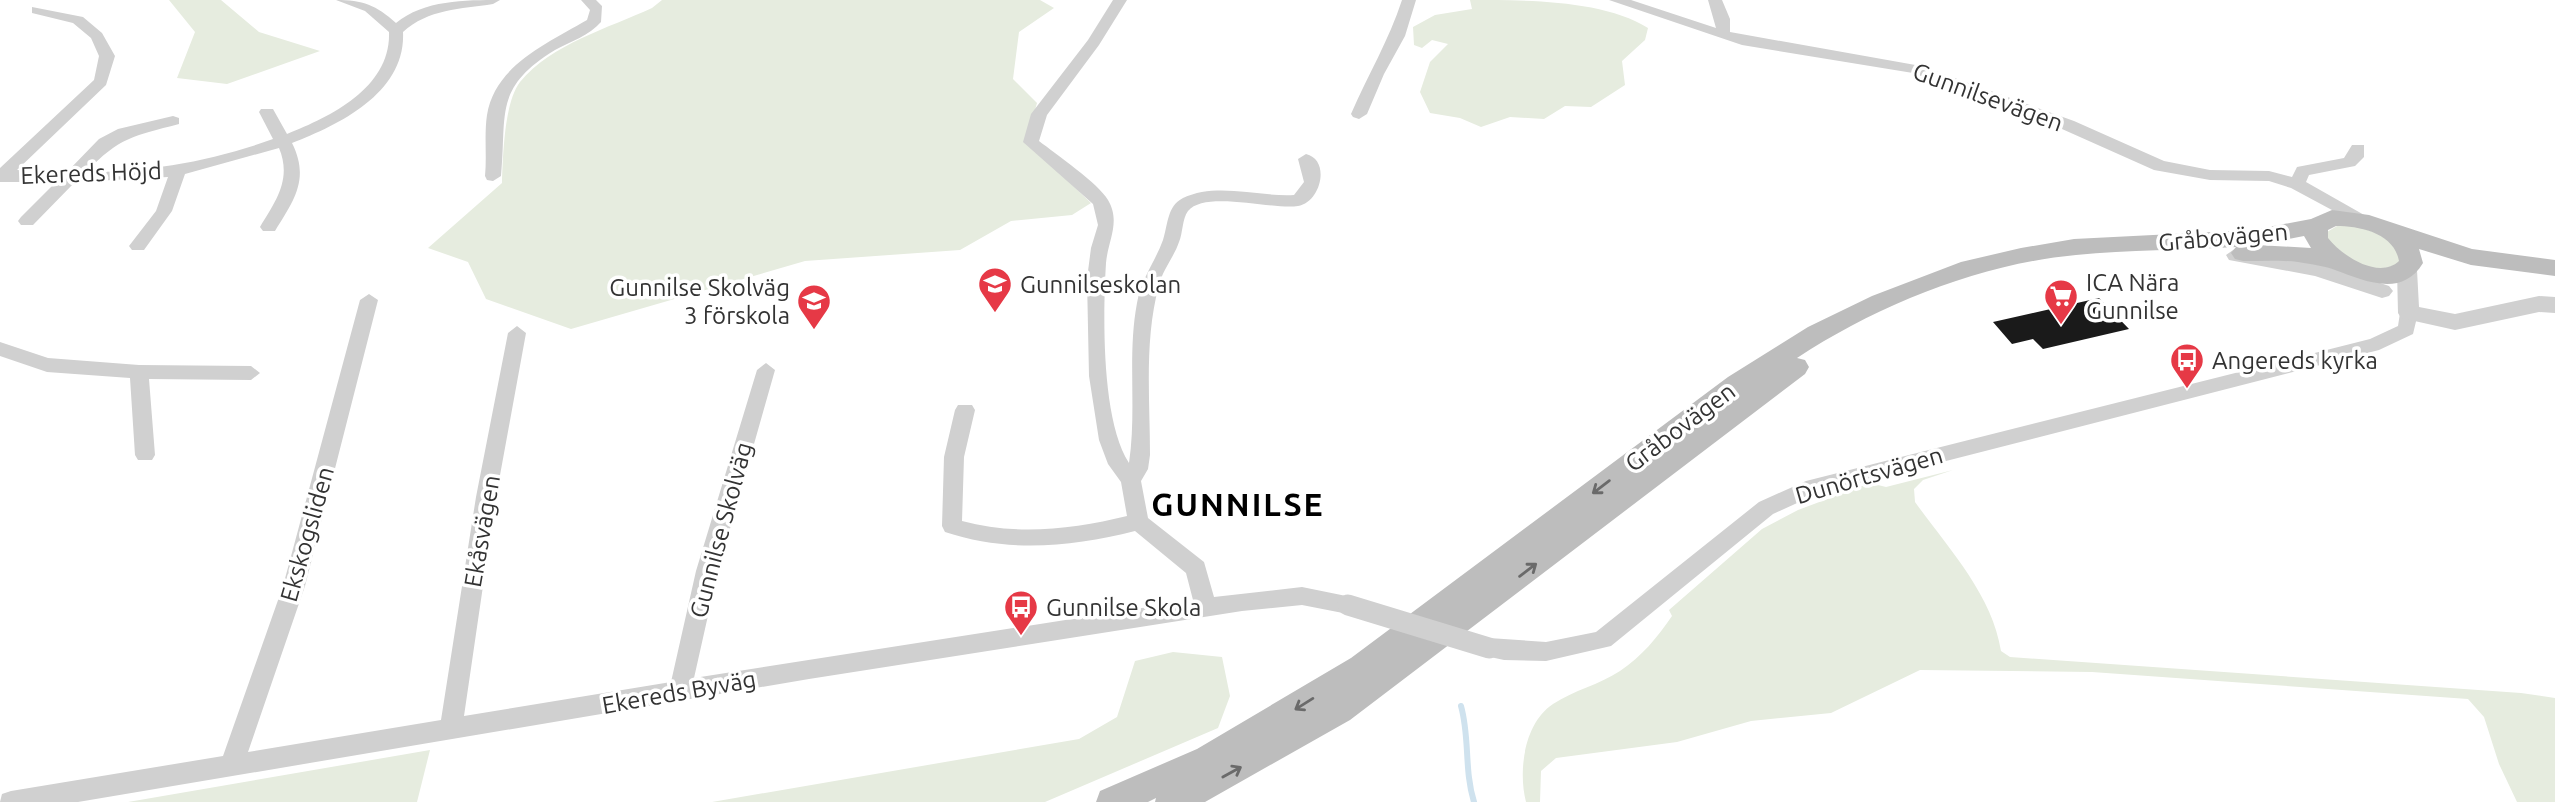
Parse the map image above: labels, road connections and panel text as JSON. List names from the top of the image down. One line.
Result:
{"streets":{"main road":["Gråbovägen"],"street":["Gunnilsevägen","Ekereds Höjd","Dunörtsvägen","Gunnilse Skolväg","Ekåsvägen","Ekskogsliden","Ekereds Byväg"]},"crossings":[["Gunnilsevägen","Gråbovägen"],["Dunörtsvägen","Ekereds Byväg"],["Gunnilse Skolväg","Ekereds Byväg"],["Ekåsvägen","Ekereds Byväg"],["Ekskogsliden","Ekereds Byväg"]],"districts":["GUNNILSE"],"places":{"school or university":["Gunnilseskolan","Gunnilse Skolväg 3 förskola"],"supermarket":["ICA Nära Gunnilse"],"bus stop":["Angereds kyrka","Gunnilse Skola"]}}
